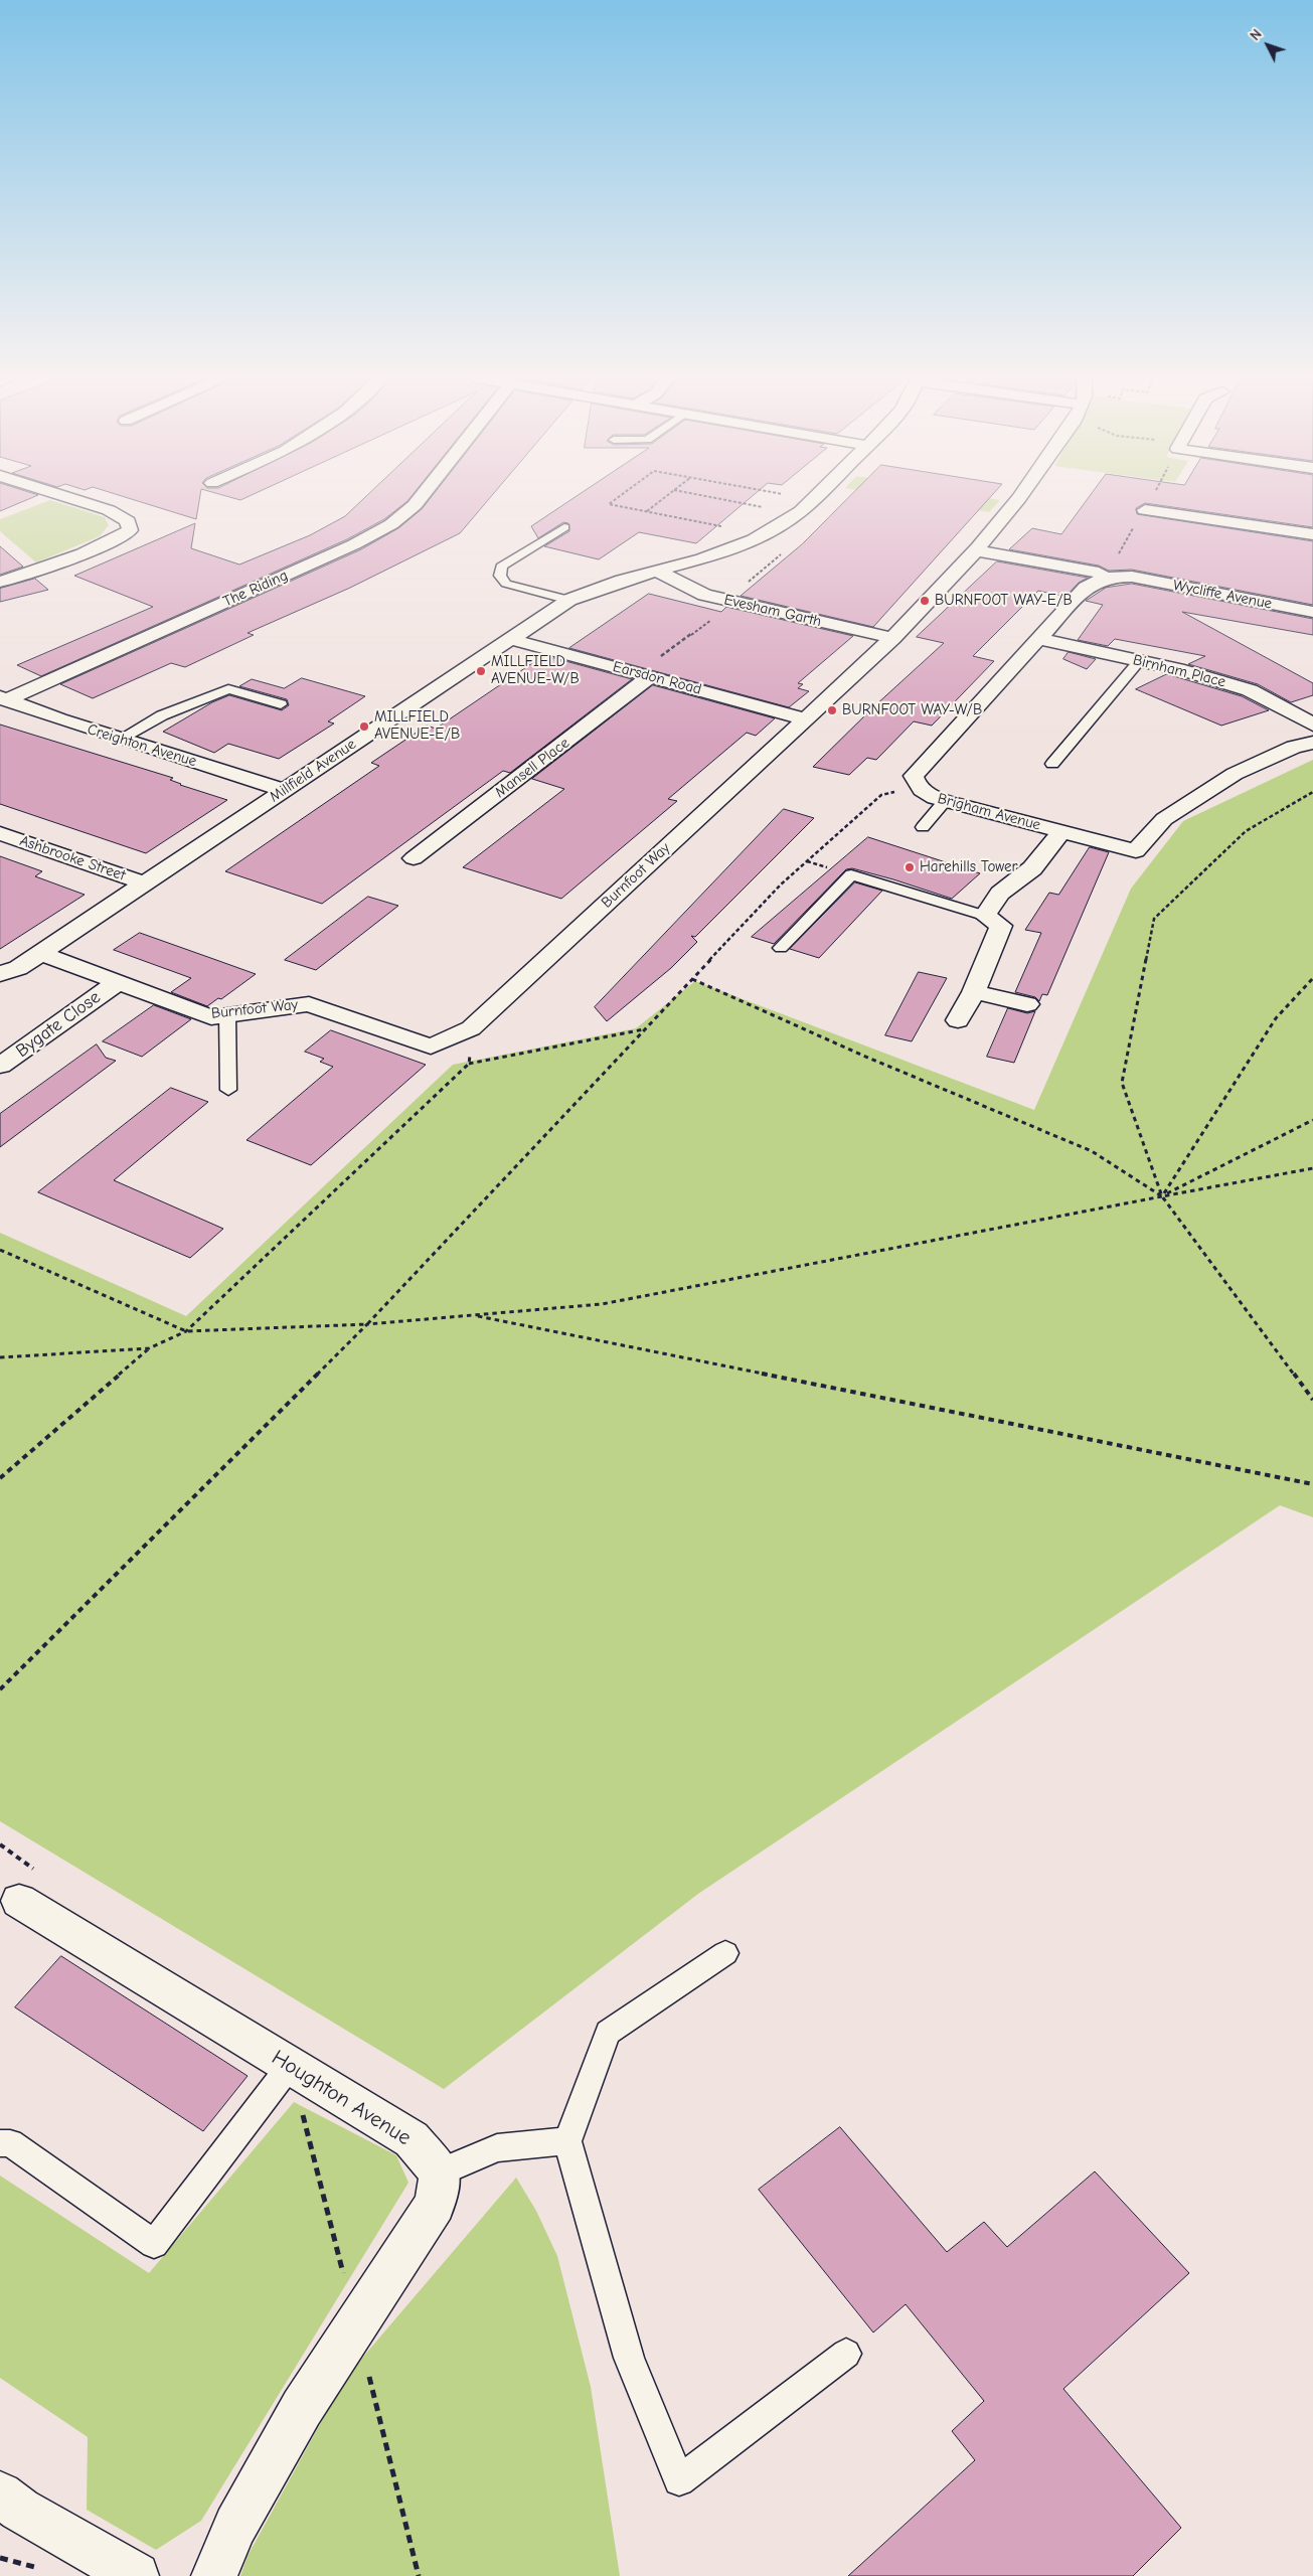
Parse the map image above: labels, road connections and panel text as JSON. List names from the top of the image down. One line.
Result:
{"streets":{"street":["The Riding","Wycliffe Avenue","Evesham Garth","Birnham Place","Earsdon Road","Creighton Avenue","Mansell Place","Millfield Avenue","Brigham Avenue","Ashbrooke Street","Burnfoot Way","Bygate Close","Houghton Avenue"]},"crossings":[["The Riding","Creighton Avenue"],["Wycliffe Avenue","Brigham Avenue"],["Evesham Garth","Millfield Avenue"],["Evesham Garth","Burnfoot Way"],["Birnham Place","Brigham Avenue"],["Earsdon Road","Mansell Place"],["Earsdon Road","Millfield Avenue"],["Earsdon Road","Burnfoot Way"],["Creighton Avenue","Millfield Avenue"],["Millfield Avenue","Ashbrooke Street"],["Millfield Avenue","Burnfoot Way"],["Burnfoot Way","Bygate Close"]],"places":["BURNFOOT WAY-E/B","MILLFIELD AVENUE-W/B","BURNFOOT WAY-W/B","MILLFIELD AVENUE-E/B","Harehills Tower"],"north":"top left"}
